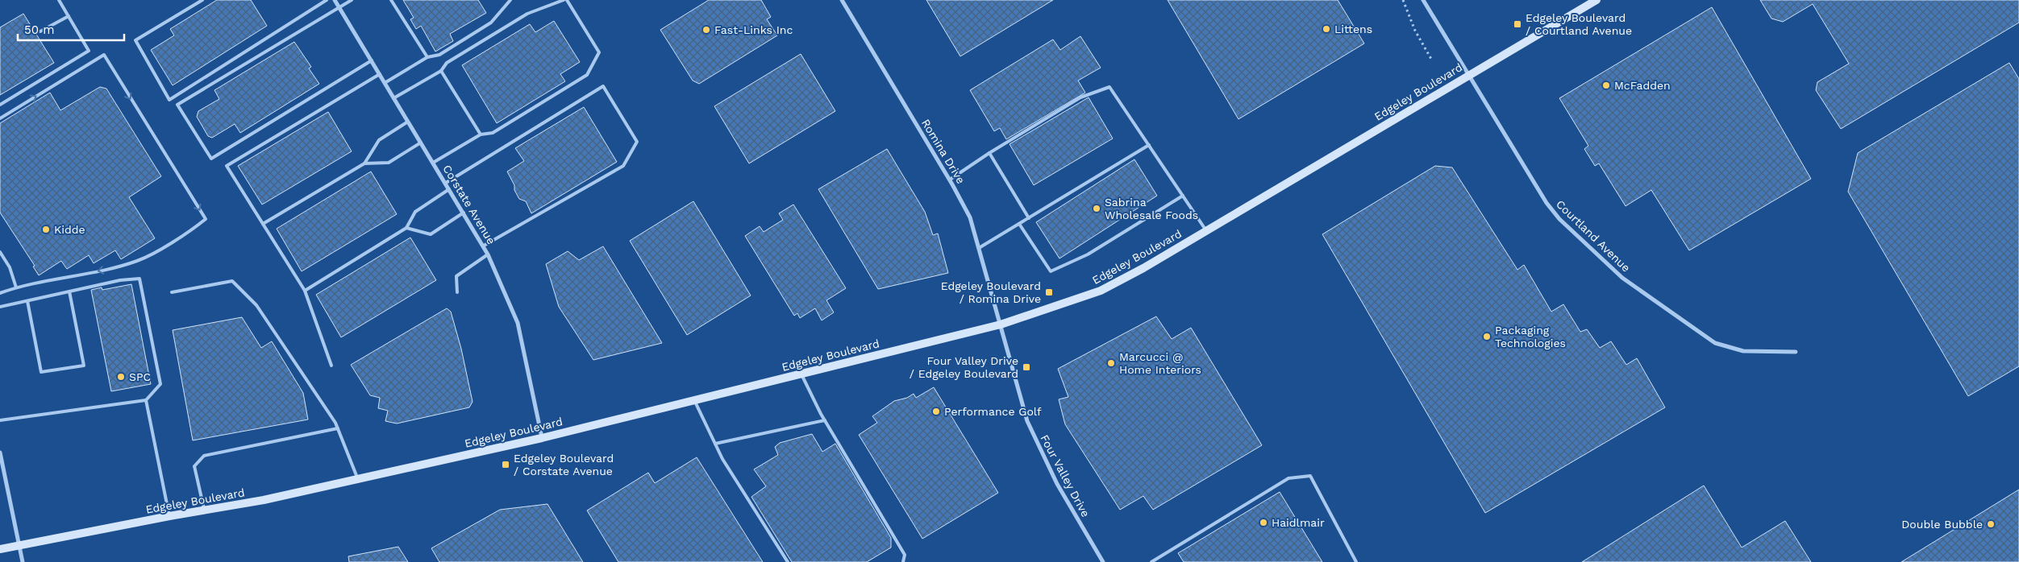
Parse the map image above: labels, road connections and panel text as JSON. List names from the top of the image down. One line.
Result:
{"streets":{"street":["Edgeley Boulevard","Romina Drive","Corstate Avenue","Courtland Avenue","Four Valley Drive"]},"crossings":[["Edgeley Boulevard","Romina Drive"],["Edgeley Boulevard","Corstate Avenue"],["Edgeley Boulevard","Courtland Avenue"],["Edgeley Boulevard","Four Valley Drive"],["Romina Drive","Four Valley Drive"]],"places":{"transit":["Edgeley Boulevard / Courtland Avenue","Edgeley Boulevard / Romina Drive","Four Valley Drive / Edgeley Boulevard","Edgeley Boulevard / Corstate Avenue"],"other":["Littens","Fast-Links Inc","McFadden","Sabrina Wholesale Foods","Kidde","Packaging Technologies","Marcucci @ Home Interiors","SPC","Performance Golf","Haidlmair","Double Bubble"]},"scale_bar":"50 m"}
